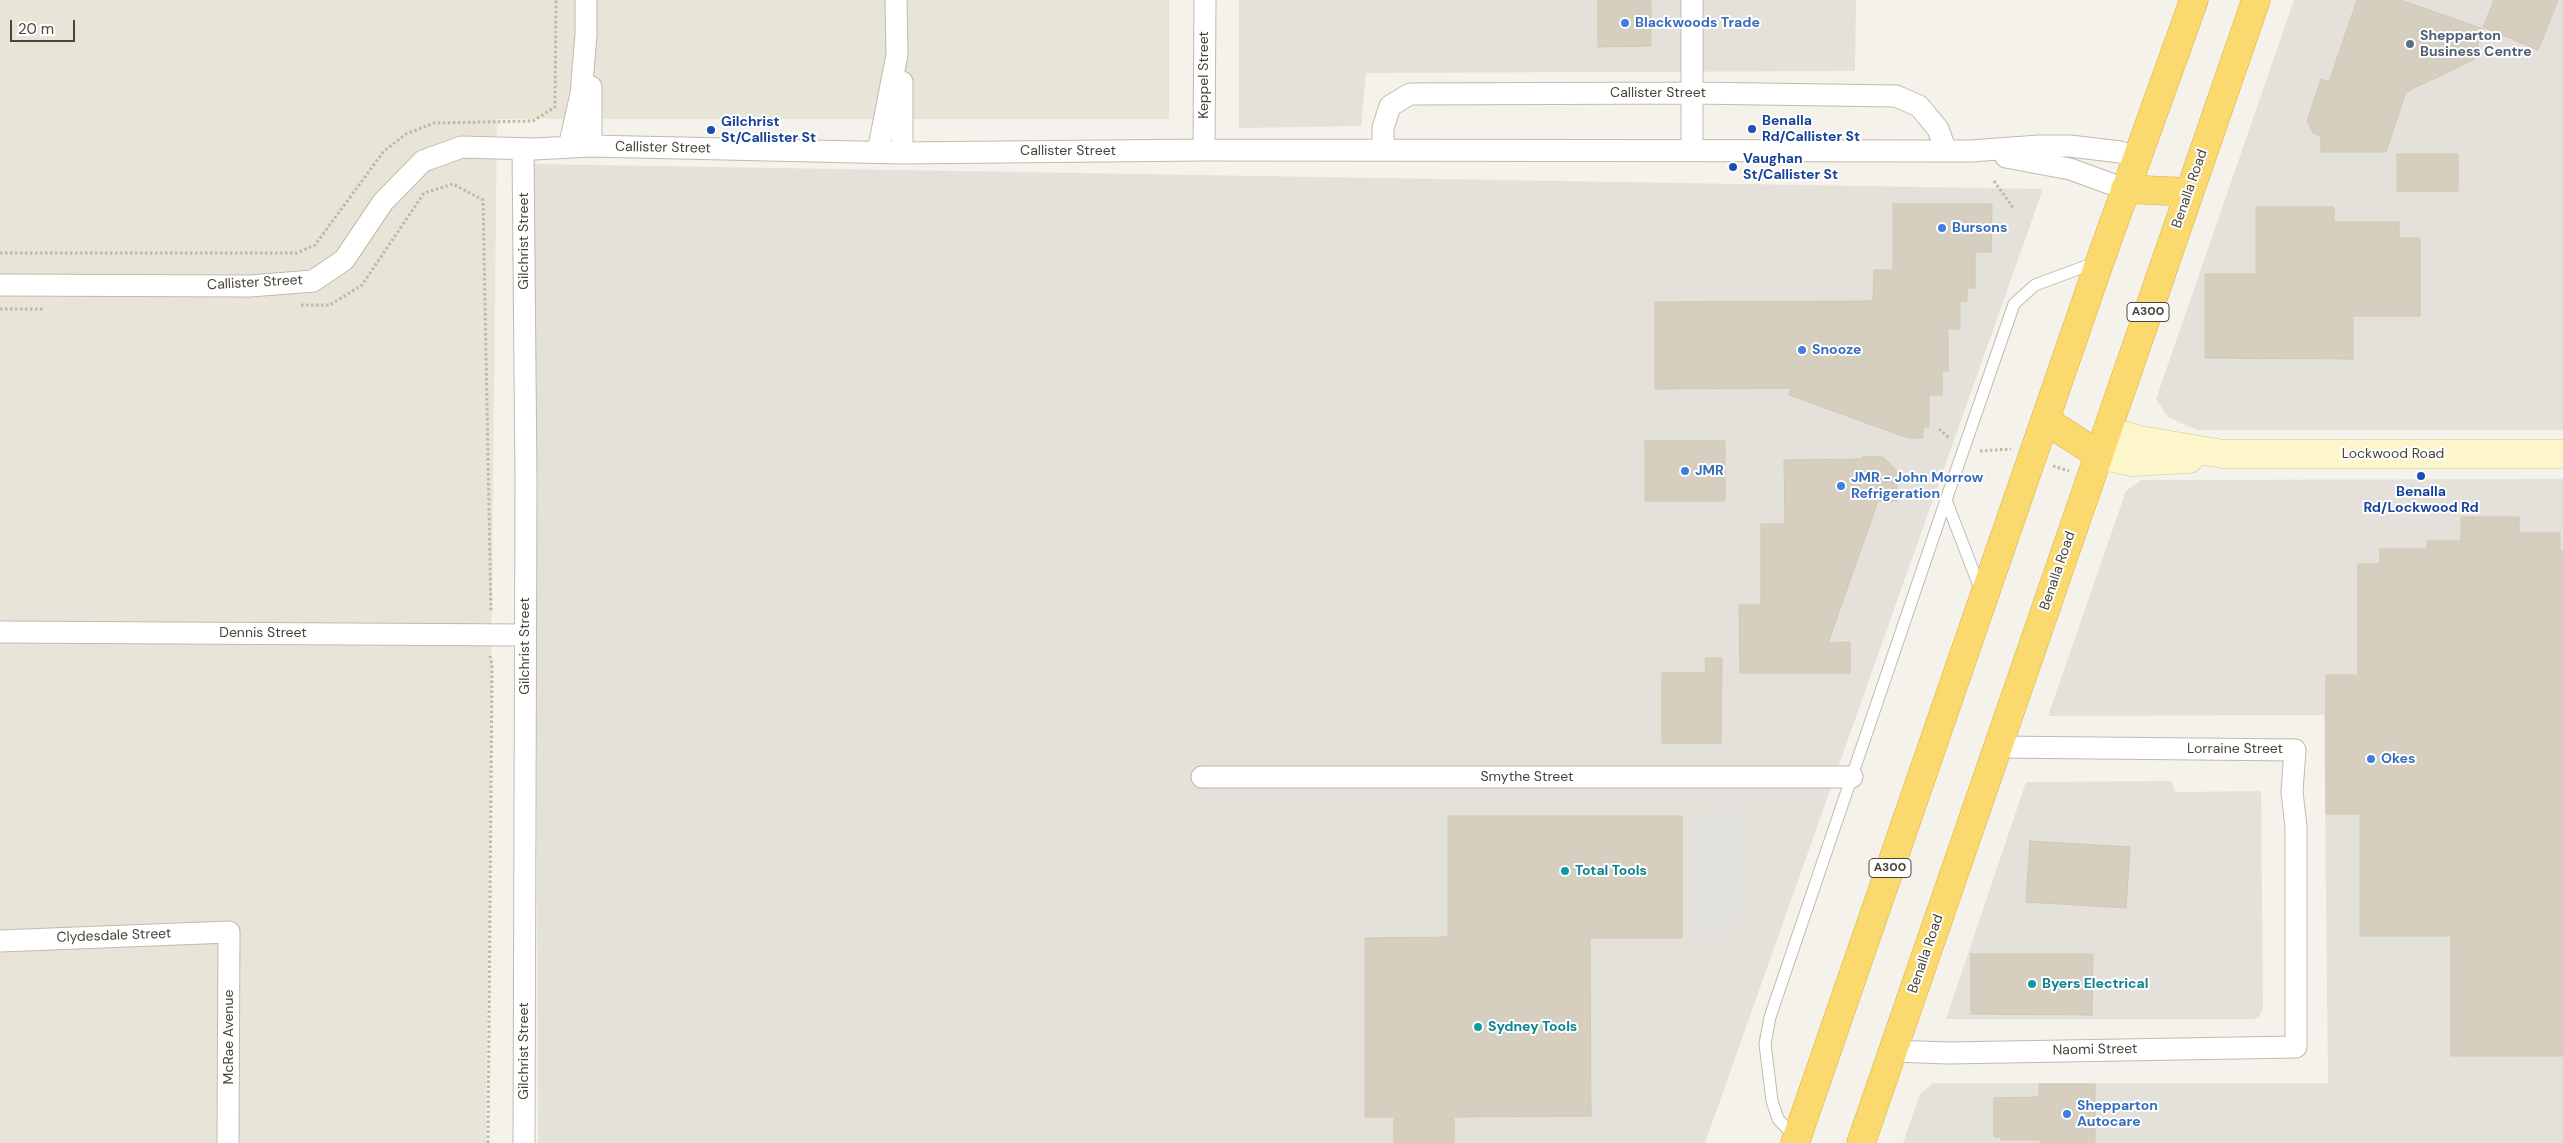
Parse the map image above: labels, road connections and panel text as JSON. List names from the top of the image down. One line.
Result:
{"streets":{"highway":["Benalla Road","A300"],"street":["Keppel Street","Callister Street","Gilchrist Street","Lockwood Road","Dennis Street","Lorraine Street","Smythe Street","Clydesdale Street","McRae Avenue","Naomi Street"]},"crossings":[["Keppel Street","Callister Street"],["Callister Street","Gilchrist Street"],["Callister Street","A300"],["Benalla Road","Lockwood Road"],["Benalla Road","Lorraine Street"],["Benalla Road","Naomi Street"],["Gilchrist Street","Dennis Street"],["Lorraine Street","Naomi Street"],["Clydesdale Street","McRae Avenue"]],"places":["Blackwoods Trade","Shepparton Business Centre","Benalla Rd/Callister St","Gilchrist St/Callister St","Vaughan St/Callister St","Bursons","Snooze","JMR","Benalla Rd/Lockwood Rd","JMR - John Morrow Refrigeration","Okes","Total Tools","Byers Electrical","Sydney Tools","Shepparton Autocare"],"scale_bar":"20 m"}
